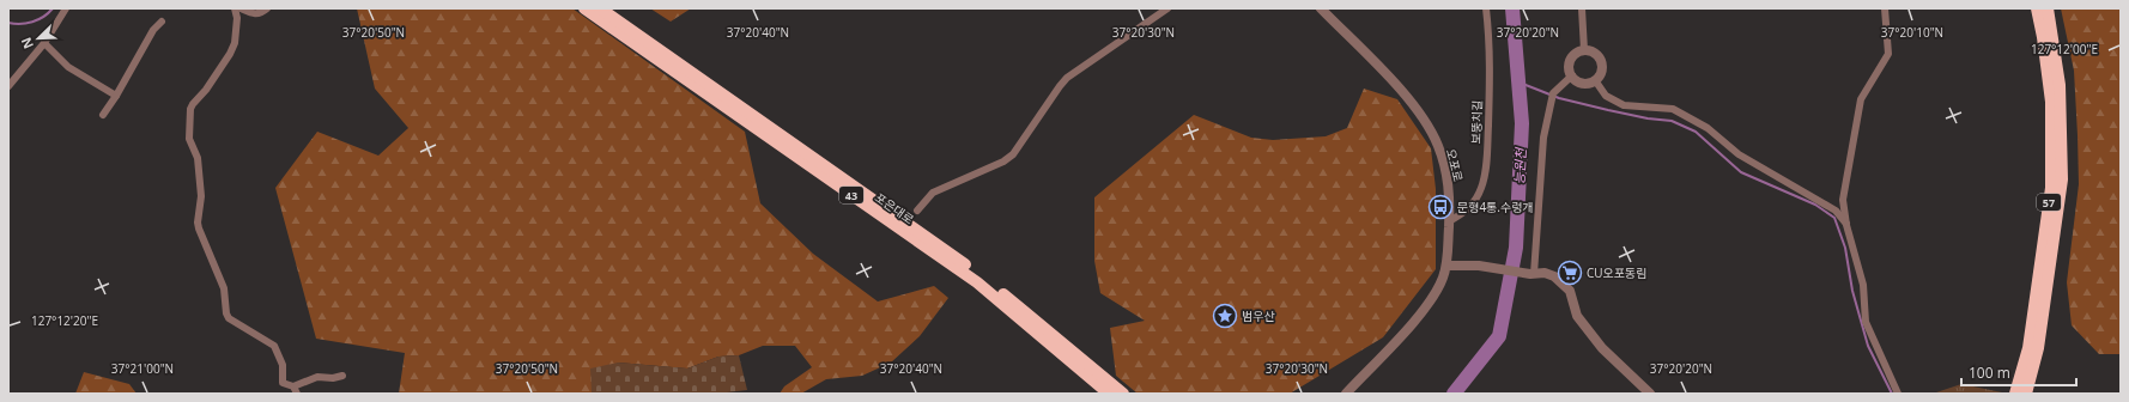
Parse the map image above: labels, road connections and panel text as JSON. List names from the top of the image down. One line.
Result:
{"streets":{"highway":["43","57","포은대로"],"street":["보뚱치길","오포로"]},"crossings":[["보뚱치길","오포로"]],"water":["능원천"],"places":{"bus stop":["문형4통.수렁개"],"supermarket":["CU오포동림"],"place":["범우산"]},"scale_bar":"100 m","north":"bottom left","coordinates":["37°20'50\"N","37°20'40\"N","37°20'30\"N","37°20'20\"N","37°20'10\"N","127°12'00\"E","127°12'20\"E","37°21'00\"N"]}
